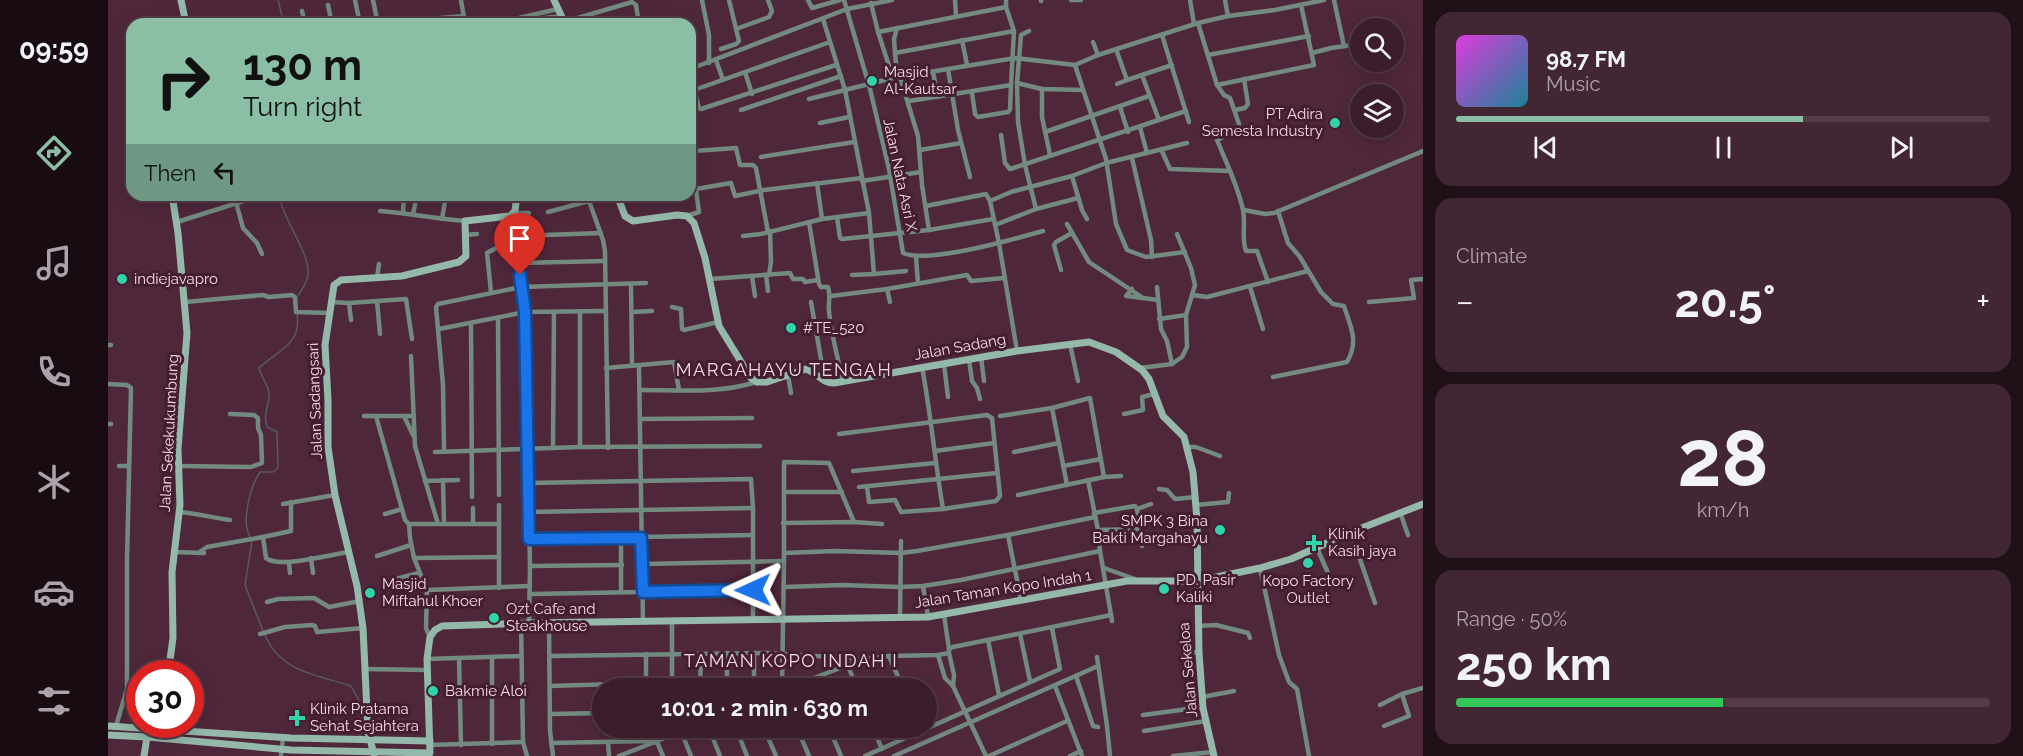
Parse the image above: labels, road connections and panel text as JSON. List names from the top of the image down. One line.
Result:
{"streets":{"street":["Jalan Nata Asri X","Jalan Sadang","Jalan Sadangsari","Jalan Sekekukumbung","Jalan Taman Kopo Indah 1","Jalan Sekeloa"]},"crossings":[["Jalan Sadang","Jalan Taman Kopo Indah 1"],["Jalan Sadang","Jalan Sekeloa"],["Jalan Taman Kopo Indah 1","Jalan Sekeloa"]],"districts":["MARGAHAYU TENGAH","TAMAN KOPO INDAH I"],"places":{"other":["Masjid Al-Kautsar","PT Adira Semesta Industry","indiejavapro","#TE_520","SMPK 3 Bina Bakti Margahayu","Kopo Factory Outlet","PD. Pasir Kaliki","Masjid Miftahul Khoer","Ozt Cafe and Steakhouse","Bakmie Aloi"],"health":["Klinik Kasih jaya","Klinik Pratama Sehat Sejahtera"]},"page":{"tabs":"09:59","turn":["130 m","Turn right"],"song":["98.7 FM","Music"],"then":"Then","tile":["Climate",["28","km/h"],["Range · 50%","250 km"]],"heat":["−","20.5°","+"],"limit":"30","trip":"10:01 · 2 min · 630 m"}}
